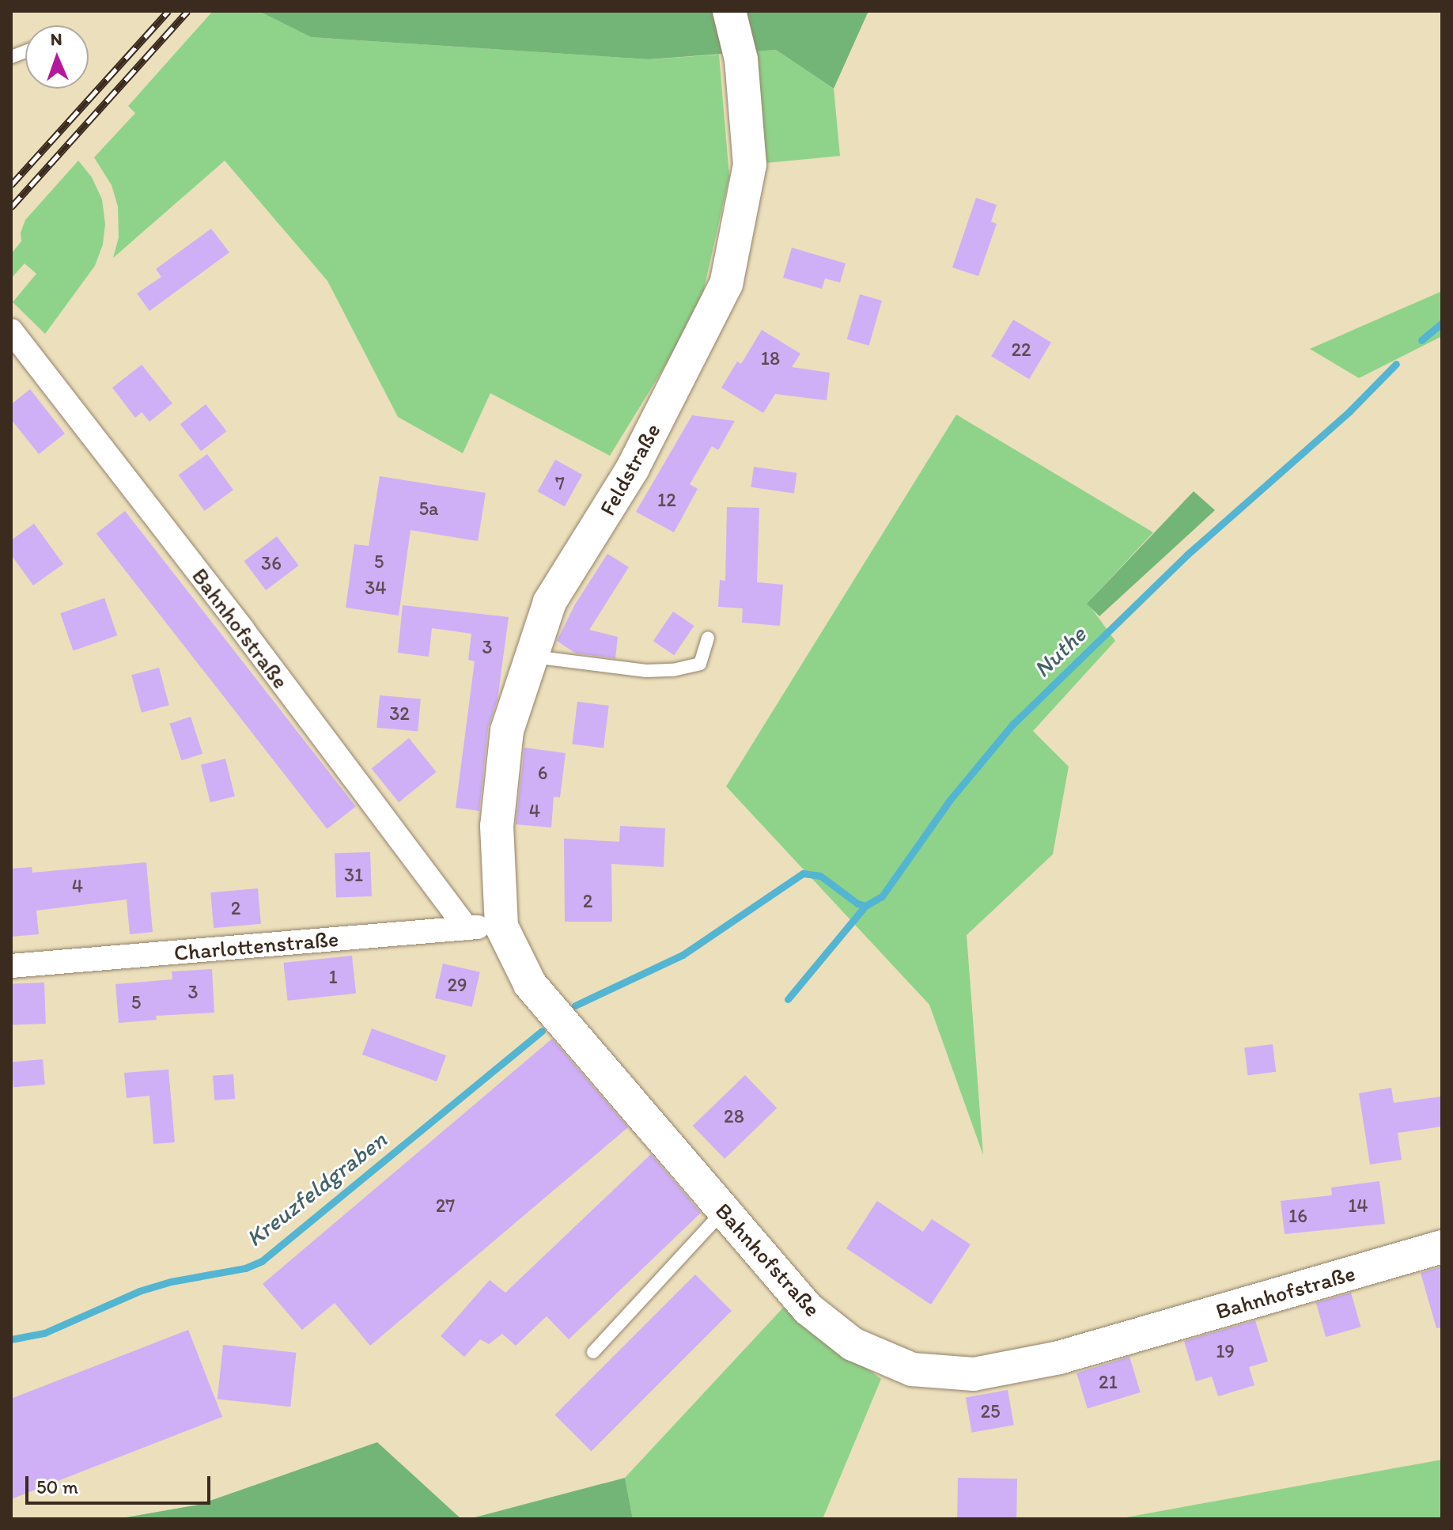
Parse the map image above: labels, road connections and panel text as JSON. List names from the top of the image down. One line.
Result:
{"streets":{"street":["Feldstraße","Bahnhofstraße","Charlottenstraße"]},"crossings":[["Feldstraße","Bahnhofstraße"],["Feldstraße","Charlottenstraße"],["Bahnhofstraße","Charlottenstraße"]],"water":["Nuthe","Kreuzfeldgraben"],"house_numbers":["22","18","7","12","5a","5","36","34","3","32","6","4","31","4","2","2","1","29","3","5","28","27","14","16","19","21","25"],"scale_bar":"50 m","north":"top"}
